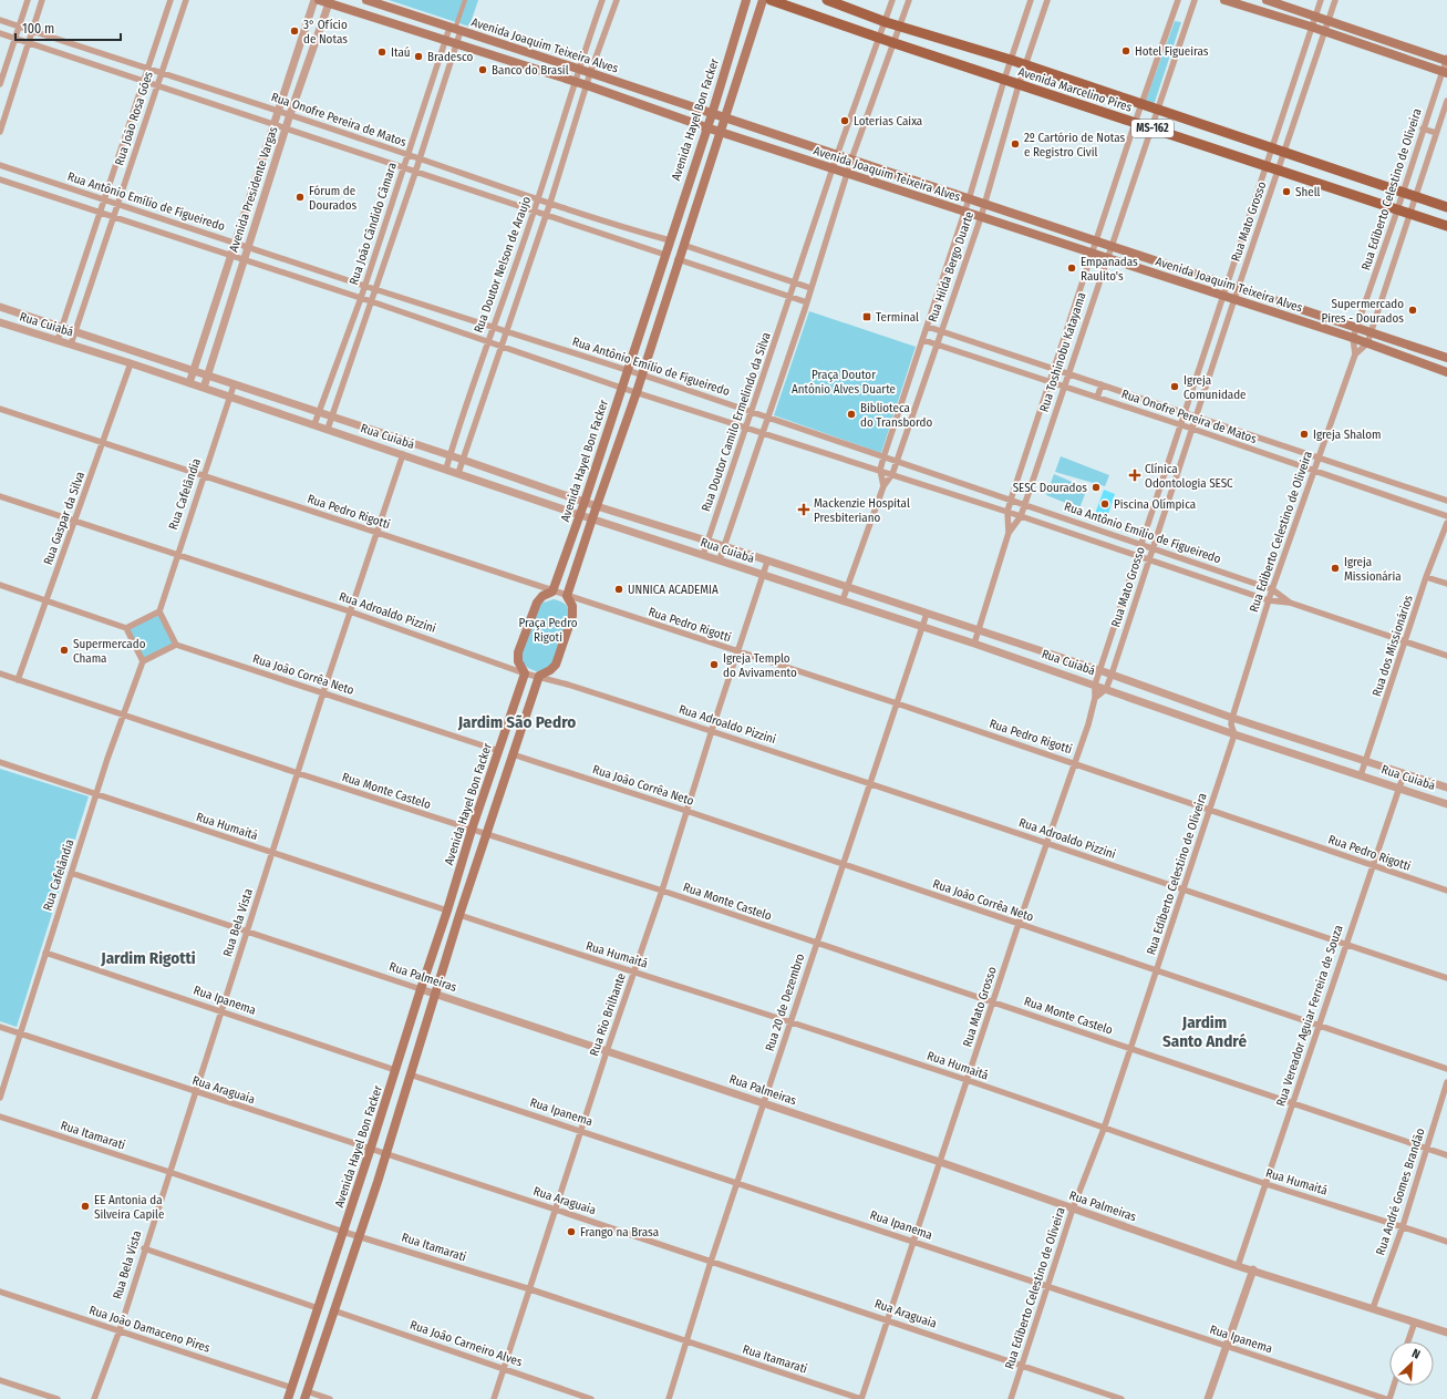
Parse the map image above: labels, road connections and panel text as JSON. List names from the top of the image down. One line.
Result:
{"streets":{"main road":["Avenida Joaquim Teixeira Alves","Avenida Marcelino Pires","Avenida Hayel Bon Facker","MS-162"],"street":["Rua João Rosa Góes","Rua Onofre Pereira de Matos","Avenida Presidente Vargas","Rua Ediberto Celestino de Oliveira","Rua Antônio Emílio de Figueiredo","Rua Mato Grosso","Rua João Cândido Câmara","Rua Doutor Nelson de Araujo","Rua Hilda Bergo Duarte","Rua Cuiabá","Rua Toshinobu Katayama","Rua Doutor Camilo Ermelindo da Silva","Rua Cafelândia","Rua Pedro Rigotti","Rua Gaspar da Silva","Rua Adroaldo Pizzini","Rua dos Missionários","Rua João Corrêa Neto","Rua Monte Castelo","Rua Humaitá","Rua Bela Vista","Rua Palmeiras","Rua Ipanema","Rua 20 de Dezembro","Rua Rio Brilhante","Rua Vereador Aguiar Ferreira de Souza","Rua Araguaia","Rua Itamarati","Rua André Gomes Brandão","Rua João Damaceno Pires","Rua João Carneiro Alves"]},"crossings":[["Avenida Joaquim Teixeira Alves","Avenida Hayel Bon Facker"],["Avenida Joaquim Teixeira Alves","Avenida Presidente Vargas"],["Avenida Joaquim Teixeira Alves","Rua Ediberto Celestino de Oliveira"],["Avenida Joaquim Teixeira Alves","Rua Mato Grosso"],["Avenida Joaquim Teixeira Alves","Rua João Cândido Câmara"],["Avenida Joaquim Teixeira Alves","Rua Doutor Nelson de Araujo"],["Avenida Joaquim Teixeira Alves","Rua Hilda Bergo Duarte"],["Avenida Joaquim Teixeira Alves","Rua Toshinobu Katayama"],["Avenida Joaquim Teixeira Alves","Rua Doutor Camilo Ermelindo da Silva"],["Avenida Marcelino Pires","Rua Ediberto Celestino de Oliveira"],["Avenida Marcelino Pires","Rua Mato Grosso"],["Avenida Marcelino Pires","Rua Hilda Bergo Duarte"],["Avenida Marcelino Pires","Rua Toshinobu Katayama"],["Rua João Rosa Góes","Rua Onofre Pereira de Matos"],["Rua João Rosa Góes","Rua Antônio Emílio de Figueiredo"],["Rua João Rosa Góes","Rua Cuiabá"],["Rua Onofre Pereira de Matos","Avenida Hayel Bon Facker"],["Rua Onofre Pereira de Matos","Avenida Presidente Vargas"],["Rua Onofre Pereira de Matos","Rua Ediberto Celestino de Oliveira"],["Rua Onofre Pereira de Matos","Rua Mato Grosso"],["Rua Onofre Pereira de Matos","Rua João Cândido Câmara"],["Rua Onofre Pereira de Matos","Rua Doutor Nelson de Araujo"],["Rua Onofre Pereira de Matos","Rua Hilda Bergo Duarte"],["Rua Onofre Pereira de Matos","Rua Toshinobu Katayama"],["Avenida Hayel Bon Facker","Rua Antônio Emílio de Figueiredo"],["Avenida Hayel Bon Facker","Rua Cuiabá"],["Avenida Hayel Bon Facker","Rua Pedro Rigotti"],["Avenida Hayel Bon Facker","Rua Adroaldo Pizzini"],["Avenida Hayel Bon Facker","Rua João Corrêa Neto"],["Avenida Hayel Bon Facker","Rua Monte Castelo"],["Avenida Hayel Bon Facker","Rua Humaitá"],["Avenida Hayel Bon Facker","Rua Palmeiras"],["Avenida Hayel Bon Facker","Rua Ipanema"],["Avenida Hayel Bon Facker","Rua Araguaia"],["Avenida Hayel Bon Facker","Rua Itamarati"],["Avenida Hayel Bon Facker","Rua João Damaceno Pires"],["Avenida Presidente Vargas","Rua Antônio Emílio de Figueiredo"],["Avenida Presidente Vargas","Rua Cuiabá"],["Rua Ediberto Celestino de Oliveira","Rua Antônio Emílio de Figueiredo"],["Rua Ediberto Celestino de Oliveira","Rua Cuiabá"],["Rua Ediberto Celestino de Oliveira","Rua Pedro Rigotti"],["Rua Ediberto Celestino de Oliveira","Rua Adroaldo Pizzini"],["Rua Ediberto Celestino de Oliveira","Rua João Corrêa Neto"],["Rua Ediberto Celestino de Oliveira","Rua Monte Castelo"],["Rua Ediberto Celestino de Oliveira","Rua Humaitá"],["Rua Ediberto Celestino de Oliveira","Rua Palmeiras"],["Rua Ediberto Celestino de Oliveira","Rua Ipanema"],["Rua Ediberto Celestino de Oliveira","Rua Araguaia"],["Rua Antônio Emílio de Figueiredo","Rua Mato Grosso"],["Rua Antônio Emílio de Figueiredo","Rua João Cândido Câmara"],["Rua Antônio Emílio de Figueiredo","Rua Doutor Nelson de Araujo"],["Rua Antônio Emílio de Figueiredo","Rua Hilda Bergo Duarte"],["Rua Antônio Emílio de Figueiredo","Rua Toshinobu Katayama"],["Rua Antônio Emílio de Figueiredo","Rua Doutor Camilo Ermelindo da Silva"],["Rua Antônio Emílio de Figueiredo","Rua dos Missionários"],["Rua Mato Grosso","Rua Cuiabá"],["Rua Mato Grosso","Rua Pedro Rigotti"],["Rua Mato Grosso","Rua Adroaldo Pizzini"],["Rua Mato Grosso","Rua João Corrêa Neto"],["Rua Mato Grosso","Rua Monte Castelo"],["Rua Mato Grosso","Rua Humaitá"],["Rua Mato Grosso","Rua Palmeiras"],["Rua Mato Grosso","Rua Ipanema"],["Rua Mato Grosso","Rua Araguaia"],["Rua Mato Grosso","Rua Itamarati"],["Rua João Cândido Câmara","Rua Cuiabá"],["Rua Doutor Nelson de Araujo","Rua Cuiabá"],["Rua Hilda Bergo Duarte","Rua Cuiabá"],["Rua Cuiabá","Rua Toshinobu Katayama"],["Rua Cuiabá","Rua Doutor Camilo Ermelindo da Silva"],["Rua Cuiabá","Rua Cafelândia"],["Rua Cuiabá","Rua Gaspar da Silva"],["Rua Cuiabá","Rua dos Missionários"],["Rua Cuiabá","Rua Bela Vista"],["Rua Cuiabá","Rua 20 de Dezembro"],["Rua Cuiabá","Rua Rio Brilhante"],["Rua Cuiabá","Rua Vereador Aguiar Ferreira de Souza"],["Rua Cafelândia","Rua Pedro Rigotti"],["Rua Cafelândia","Rua Adroaldo Pizzini"],["Rua Cafelândia","Rua Monte Castelo"],["Rua Cafelândia","Rua Humaitá"],["Rua Cafelândia","Rua Palmeiras"],["Rua Cafelândia","Rua Ipanema"],["Rua Cafelândia","Rua Araguaia"],["Rua Pedro Rigotti","Rua Gaspar da Silva"],["Rua Pedro Rigotti","Rua Bela Vista"],["Rua Pedro Rigotti","Rua 20 de Dezembro"],["Rua Pedro Rigotti","Rua Rio Brilhante"],["Rua Pedro Rigotti","Rua Vereador Aguiar Ferreira de Souza"],["Rua Gaspar da Silva","Rua Adroaldo Pizzini"],["Rua Gaspar da Silva","Rua Monte Castelo"],["Rua Adroaldo Pizzini","Rua Bela Vista"],["Rua Adroaldo Pizzini","Rua 20 de Dezembro"],["Rua Adroaldo Pizzini","Rua Rio Brilhante"],["Rua Adroaldo Pizzini","Rua Vereador Aguiar Ferreira de Souza"],["Rua João Corrêa Neto","Rua Bela Vista"],["Rua João Corrêa Neto","Rua 20 de Dezembro"],["Rua João Corrêa Neto","Rua Rio Brilhante"],["Rua João Corrêa Neto","Rua Vereador Aguiar Ferreira de Souza"],["Rua Monte Castelo","Rua Bela Vista"],["Rua Monte Castelo","Rua 20 de Dezembro"],["Rua Monte Castelo","Rua Rio Brilhante"],["Rua Monte Castelo","Rua Vereador Aguiar Ferreira de Souza"],["Rua Monte Castelo","Rua André Gomes Brandão"],["Rua Humaitá","Rua Bela Vista"],["Rua Humaitá","Rua 20 de Dezembro"],["Rua Humaitá","Rua Rio Brilhante"],["Rua Humaitá","Rua Vereador Aguiar Ferreira de Souza"],["Rua Humaitá","Rua André Gomes Brandão"],["Rua Bela Vista","Rua Palmeiras"],["Rua Bela Vista","Rua Ipanema"],["Rua Bela Vista","Rua Araguaia"],["Rua Bela Vista","Rua Itamarati"],["Rua Bela Vista","Rua João Damaceno Pires"],["Rua Palmeiras","Rua 20 de Dezembro"],["Rua Palmeiras","Rua Rio Brilhante"],["Rua Palmeiras","Rua Vereador Aguiar Ferreira de Souza"],["Rua Palmeiras","Rua André Gomes Brandão"],["Rua Ipanema","Rua 20 de Dezembro"],["Rua Ipanema","Rua Rio Brilhante"],["Rua 20 de Dezembro","Rua Araguaia"],["Rua 20 de Dezembro","Rua Itamarati"],["Rua Rio Brilhante","Rua Araguaia"],["Rua Rio Brilhante","Rua Itamarati"],["Rua Rio Brilhante","Rua João Carneiro Alves"]],"districts":["Jardim São Pedro","Jardim Rigotti","Jardim Santo André"],"parks":["Praça Doutor Antônio Alves Duarte","Praça Pedro Rigoti"],"places":{"other":["3° Ofício de Notas","Hotel Figueiras","Itaú","Bradesco","Banco do Brasil","Loterias Caixa","2º Cartório de Notas e Registro Civil","Shell","Fórum de Dourados","Empanadas Raulito's","Supermercado Pires - Dourados","Igreja Comunidade","Biblioteca do Transbordo","Igreja Shalom","SESC Dourados","Piscina Olímpica","Igreja Missionária","UNNICA ACADEMIA","Supermercado Chama","Igreja Templo do Avivamento","EE Antonia da Silveira Capile","Frango na Brasa"],"transit":["Terminal"],"health":["Clínica Odontologia SESC","Mackenzie Hospital Presbiteriano"]},"scale_bar":"100 m","north":"top right"}
